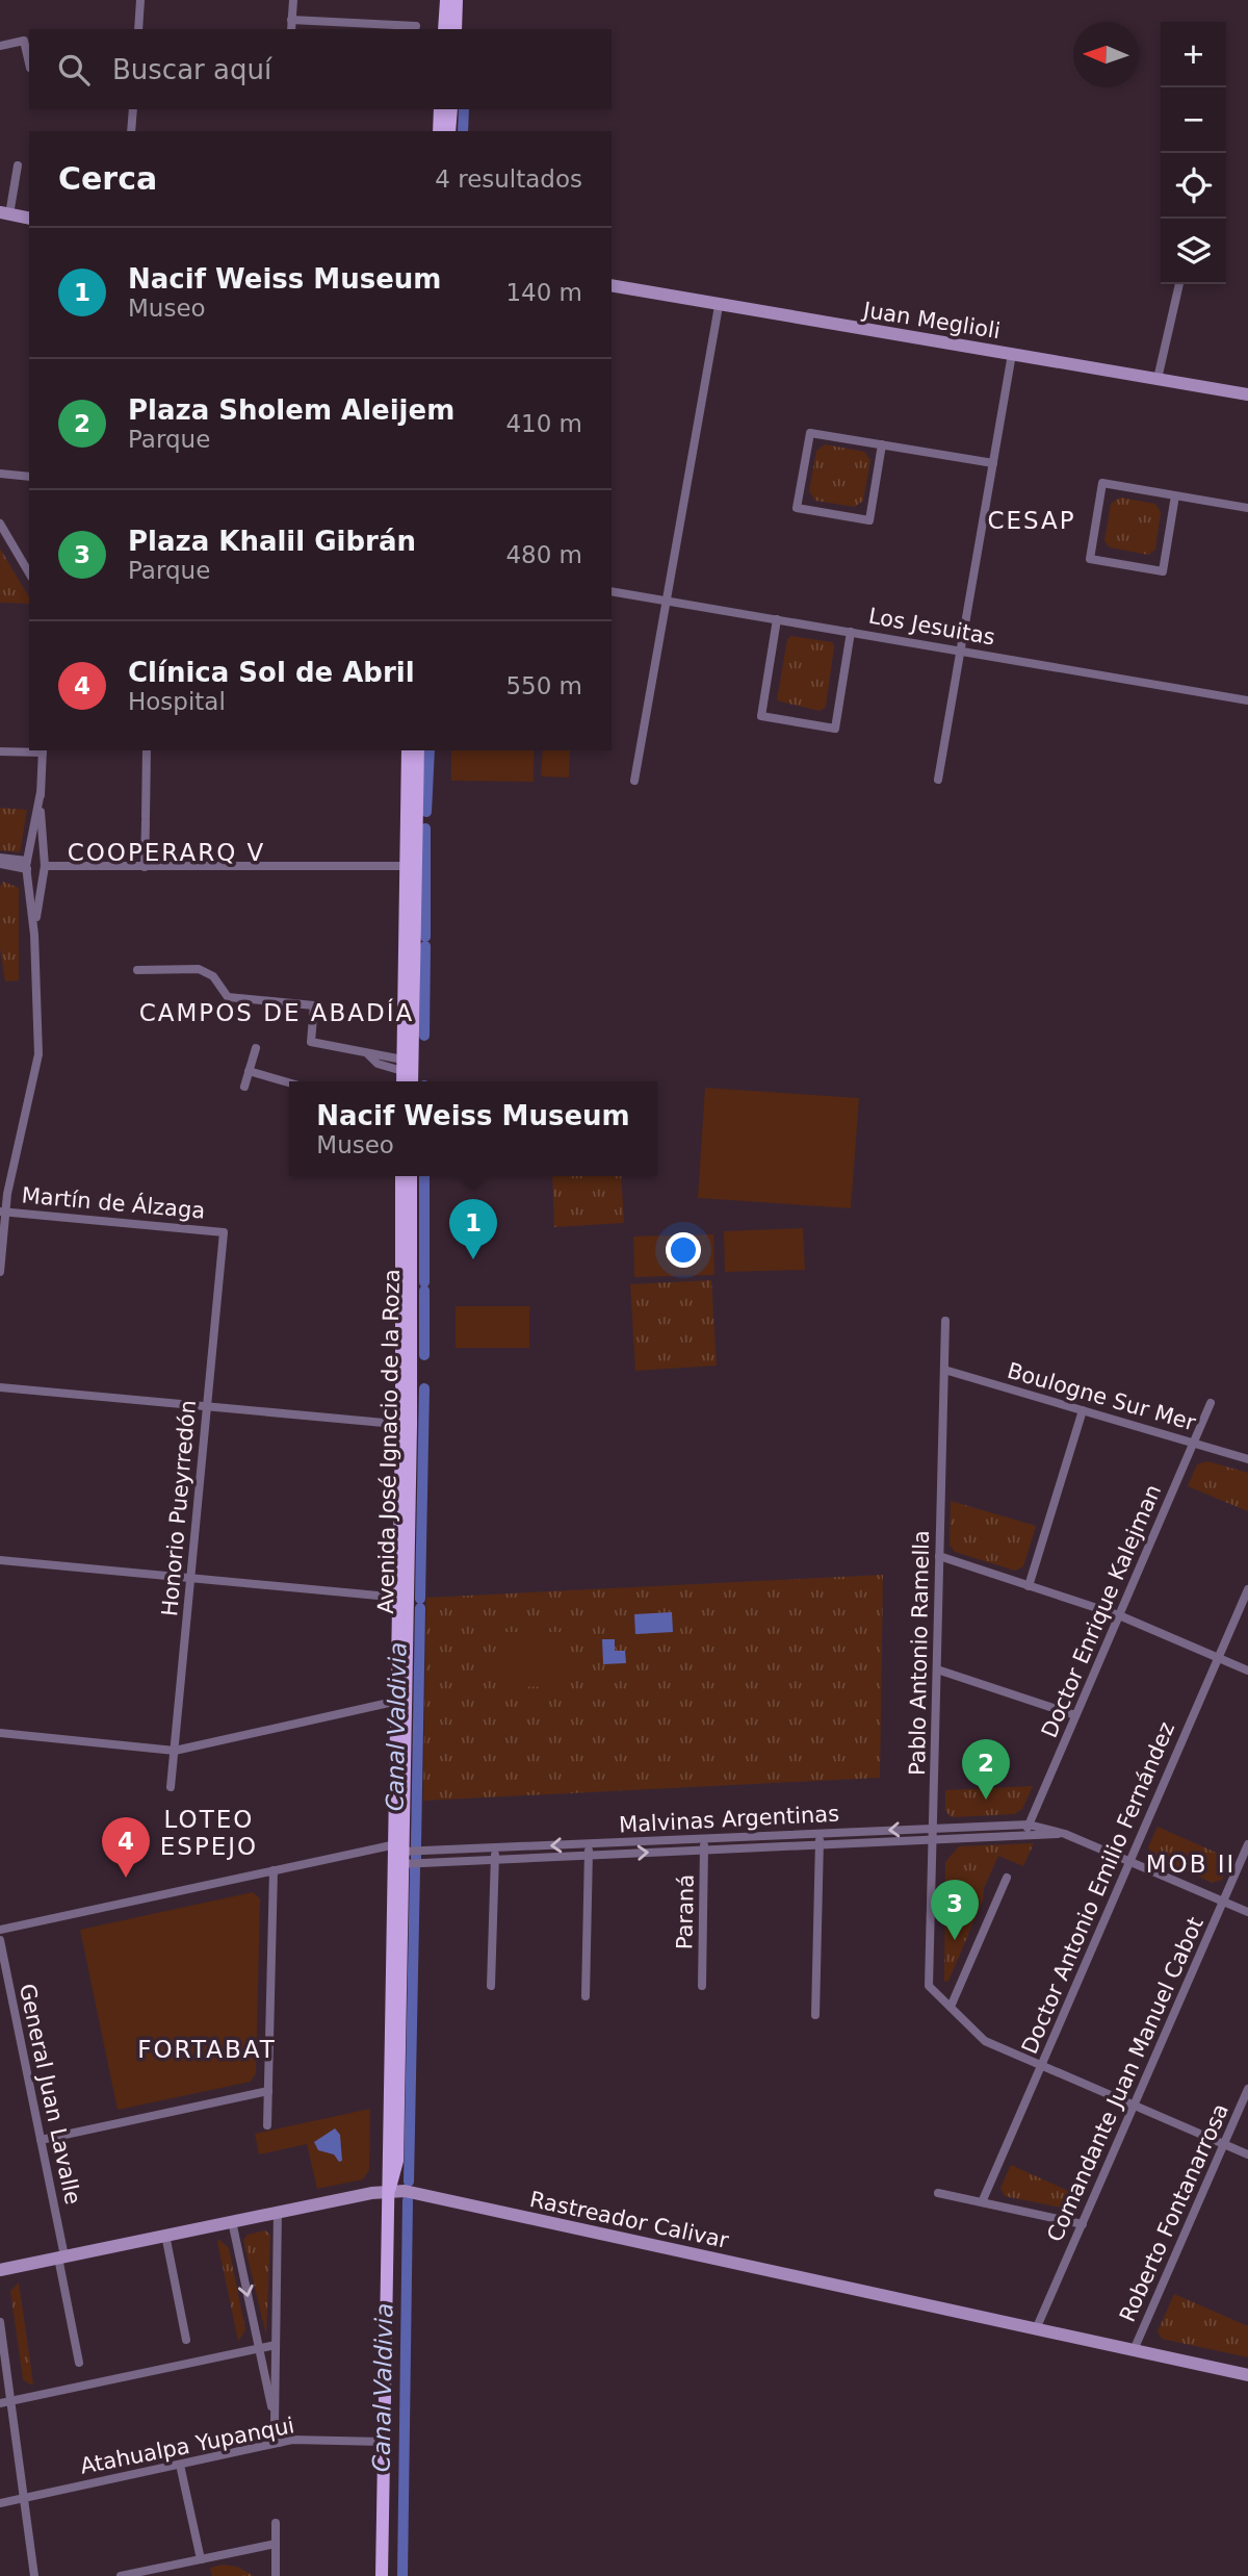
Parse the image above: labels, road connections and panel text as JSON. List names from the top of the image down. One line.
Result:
{"streets":{"main road":["Juan Meglioli","Avenida José Ignacio de la Roza","Rastreador Calivar"],"street":["Los Jesuitas","Martín de Álzaga","Boulogne Sur Mer","Honorio Pueyrredón","Doctor Enrique Kalejman","Pablo Antonio Ramella","Malvinas Argentinas","Doctor Antonio Emilio Fernández","Paraná","Comandante Juan Manuel Cabot","General Juan Lavalle","Roberto Fontanarrosa","Atahualpa Yupanqui"]},"crossings":[["Martín de Álzaga","Honorio Pueyrredón"],["Boulogne Sur Mer","Doctor Enrique Kalejman"],["Boulogne Sur Mer","Pablo Antonio Ramella"],["Avenida José Ignacio de la Roza","Malvinas Argentinas"],["Avenida José Ignacio de la Roza","Rastreador Calivar"],["Avenida José Ignacio de la Roza","Atahualpa Yupanqui"],["Doctor Enrique Kalejman","Malvinas Argentinas"],["Pablo Antonio Ramella","Malvinas Argentinas"],["Malvinas Argentinas","Doctor Antonio Emilio Fernández"],["Malvinas Argentinas","Paraná"],["Malvinas Argentinas","Comandante Juan Manuel Cabot"],["Comandante Juan Manuel Cabot","Rastreador Calivar"],["General Juan Lavalle","Rastreador Calivar"],["Roberto Fontanarrosa","Rastreador Calivar"]],"districts":["CESAP","COOPERARQ V","CAMPOS DE ABADÍA","LOTEO ESPEJO","MOB II","FORTABAT"],"water":["Canal Valdivia"],"north":"left","page":{"map_buttons":["+","−"],"search":"Buscar aquí","heading":["Cerca","4 resultados"],"list":[{"mark":"1","name":"Nacif Weiss Museum","note":"Museo","value":"140 m"},{"mark":"2","name":"Plaza Sholem Aleijem","note":"Parque","value":"410 m"},{"mark":"3","name":"Plaza Khalil Gibrán","note":"Parque","value":"480 m"},{"mark":"4","name":"Clínica Sol de Abril","note":"Hospital","value":"550 m"}],"popup":["Nacif Weiss Museum","Museo"],"pins":["1","2","4","3"]}}
